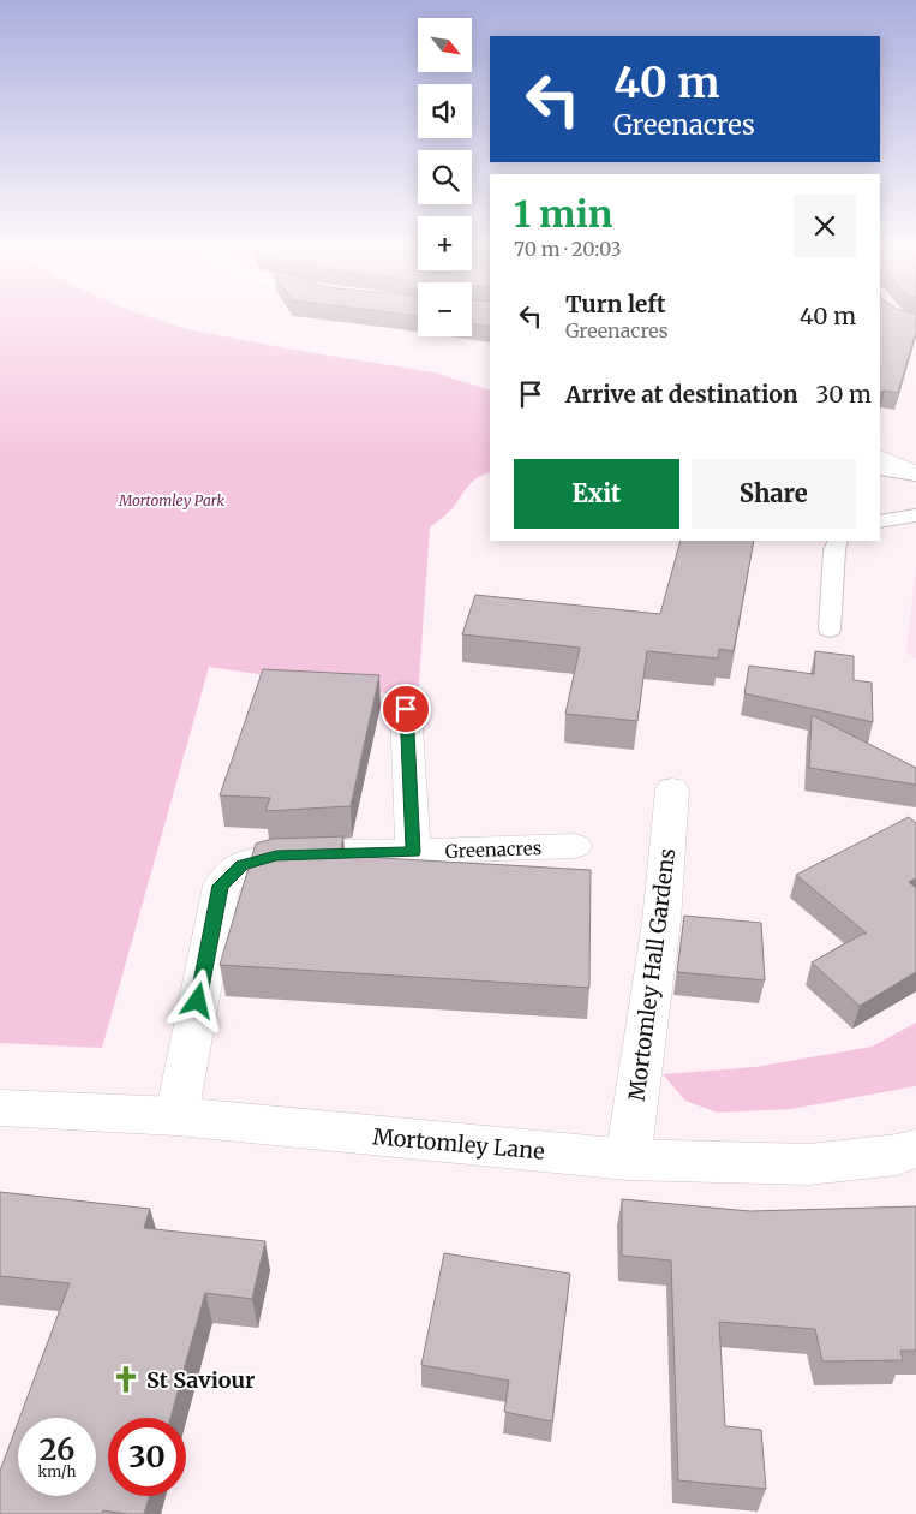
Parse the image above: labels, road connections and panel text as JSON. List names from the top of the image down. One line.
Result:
{"streets":{"street":["Greenacres","Mortomley Hall Gardens","Mortomley Lane"]},"crossings":[["Greenacres","Mortomley Lane"],["Mortomley Hall Gardens","Mortomley Lane"]],"parks":["Mortomley Park"],"places":{"church":["St Saviour"]},"north":"bottom right","page":{"map_buttons":["+","−"],"turn":["40 m","Greenacres"],"heading":["1 min","70 m · 20:03"],"list":[{"name":"Turn left","note":"Greenacres","value":"40 m"},{"name":"Arrive at destination","value":"30 m"}],"buttons":["Exit","Share"],"speed":"26 km/h","limit":"30"}}
